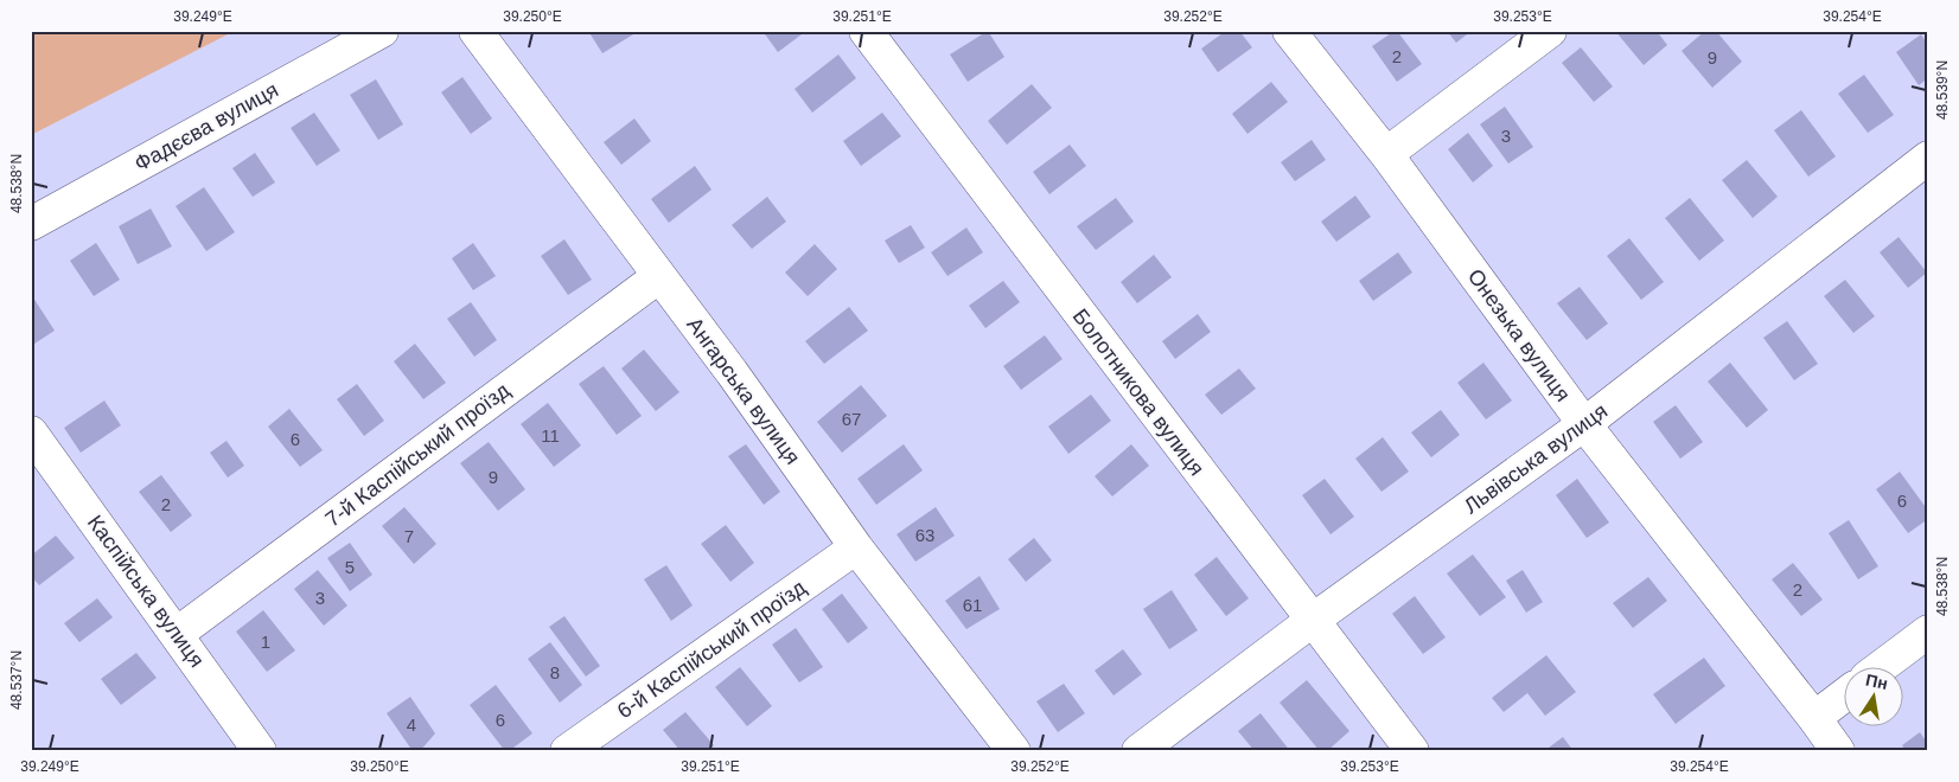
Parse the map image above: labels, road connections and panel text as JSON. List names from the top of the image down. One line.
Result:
{"streets":{"street":["Фадєєва вулиця","Онезька вулиця","Ангарська вулиця","Болотникова вулиця","7-й Каспійський проїзд","Львівська вулиця","Каспійська вулиця","6-й Каспійський проїзд"]},"crossings":[["Онезька вулиця","Львівська вулиця"],["Ангарська вулиця","7-й Каспійський проїзд"],["Ангарська вулиця","6-й Каспійський проїзд"],["Болотникова вулиця","Львівська вулиця"],["7-й Каспійський проїзд","Каспійська вулиця"]],"house_numbers":["2","9","3","67","11","6","9","6","2","63","7","5","2","3","61","1","8","6","4"],"north":"top","coordinates":["39.249°E","39.250°E","39.251°E","39.252°E","39.253°E","39.254°E","48.539°N","48.538°N","48.537°N"]}
